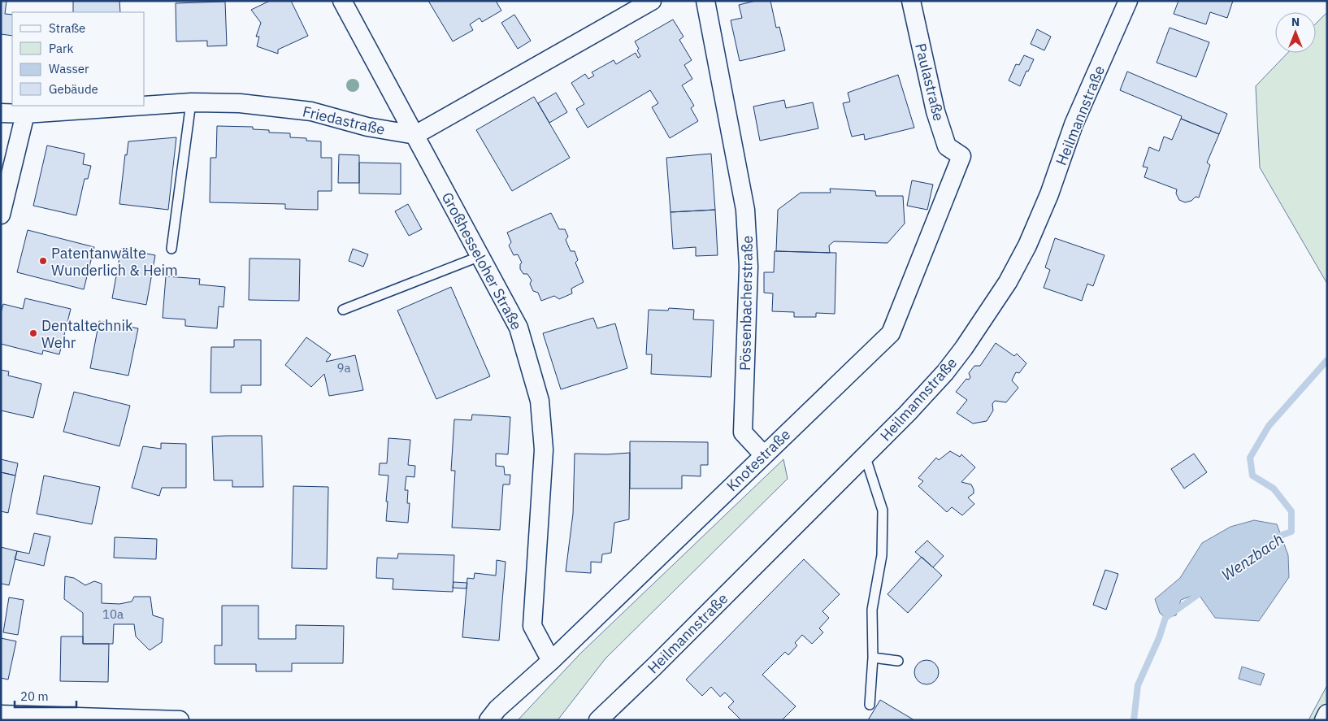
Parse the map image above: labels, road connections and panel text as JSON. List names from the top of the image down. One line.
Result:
{"streets":{"street":["Paulastraße","Heilmannstraße","Friedastraße","Großhesseloher Straße","Pössenbacherstraße","Knotestraße"]},"crossings":[["Paulastraße","Knotestraße"],["Friedastraße","Großhesseloher Straße"],["Großhesseloher Straße","Knotestraße"],["Pössenbacherstraße","Knotestraße"]],"water":["Wenzbach"],"places":["Patentanwälte Wunderlich & Heim","Dentaltechnik Wehr"],"house_numbers":["9a","10a"],"legend":["Straße","Park","Wasser","Gebäude"],"scale_bar":"20 m","north":"top"}
